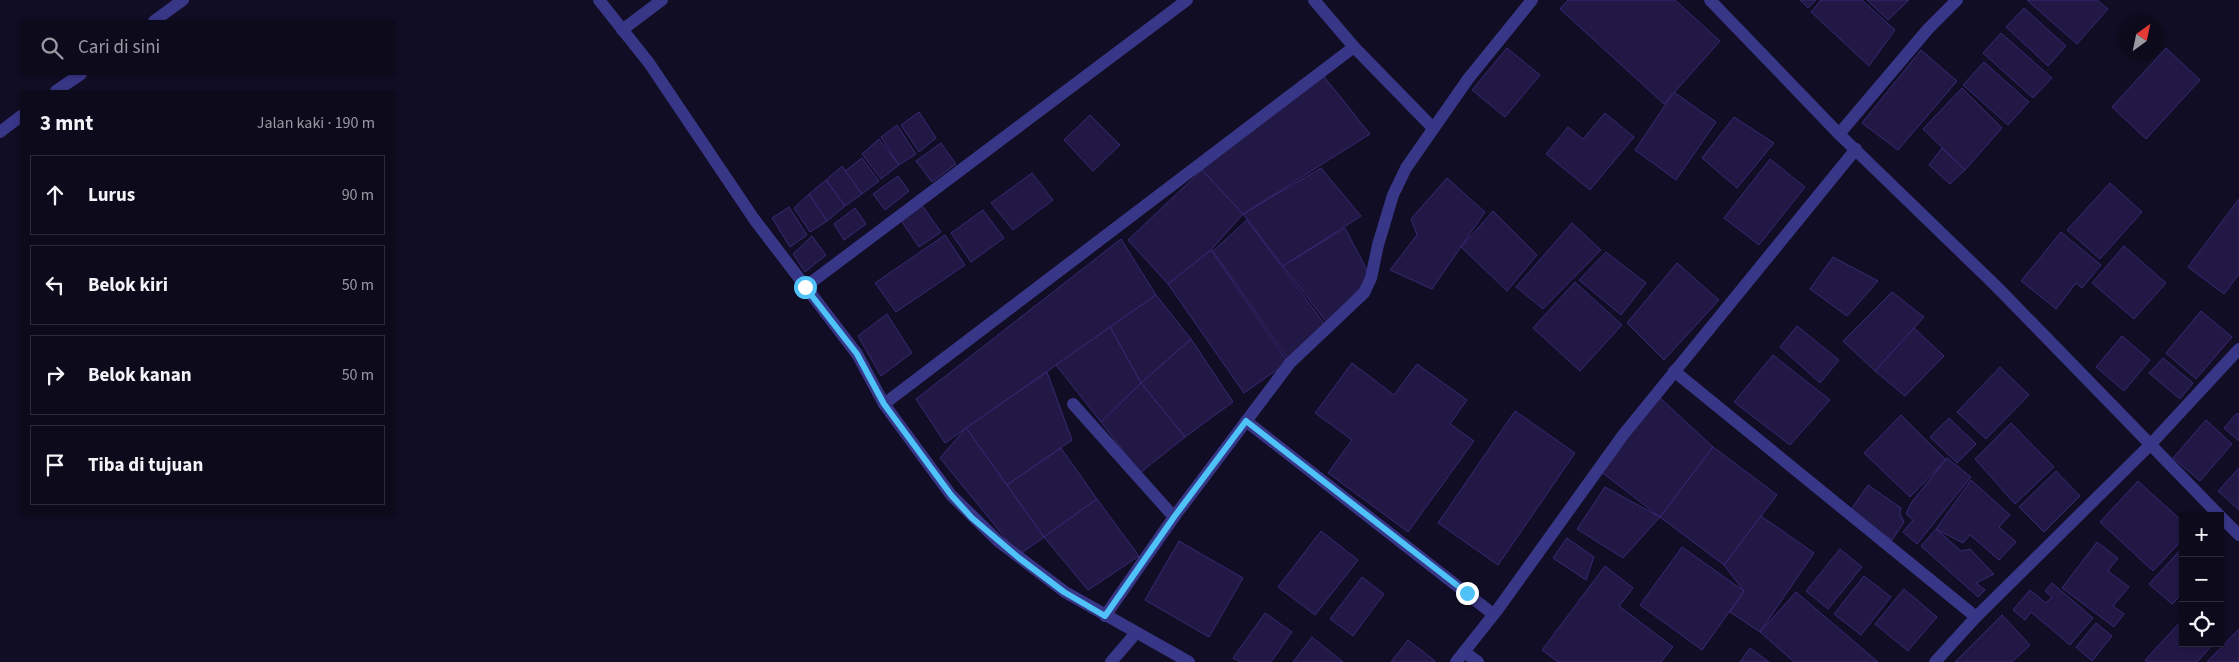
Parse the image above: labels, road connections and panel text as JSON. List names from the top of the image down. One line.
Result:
{"north":"top right","page":{"search":"Cari di sini","heading":["3 mnt","Jalan kaki · 190 m"],"list":[["Lurus","90 m"],["Belok kiri","50 m"],["Belok kanan","50 m"],"Tiba di tujuan"],"map_buttons":["+","−"]}}
